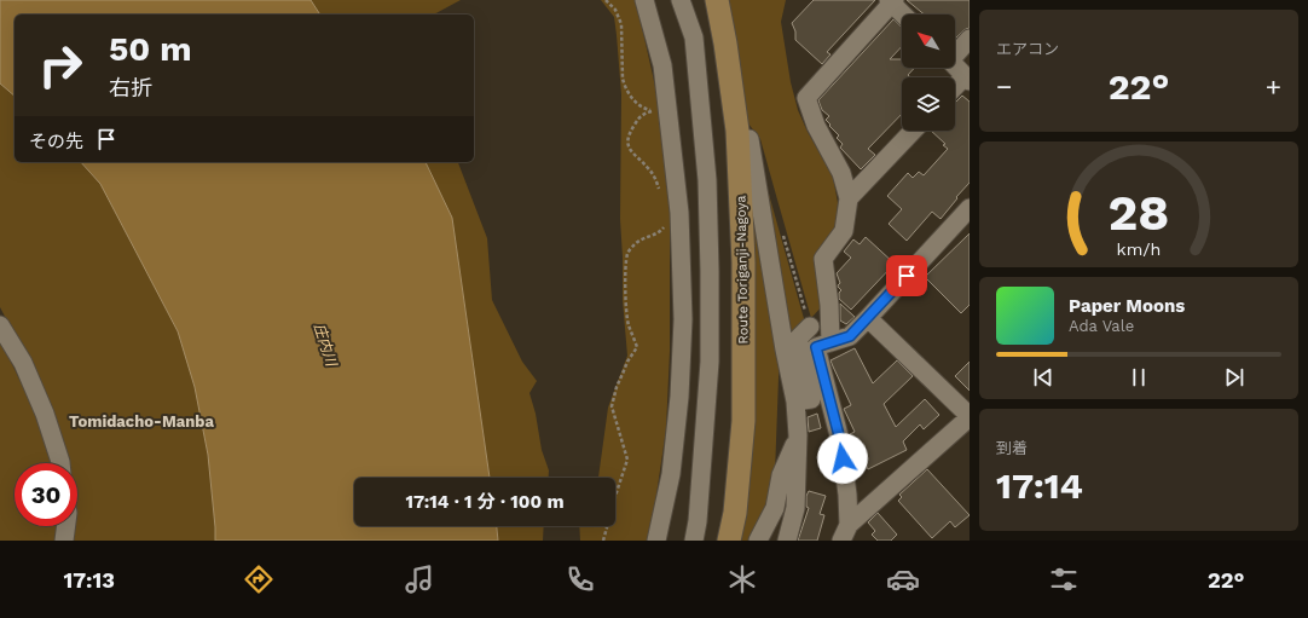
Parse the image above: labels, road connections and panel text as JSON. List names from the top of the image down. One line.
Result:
{"streets":{"main road":["Route Toriganji-Nagoya"]},"districts":["Tomidacho-Manba"],"water":["庄内川"],"north":"top left","page":{"tile":["エアコン",["到着","17:14"]],"turn":["50 m","右折"],"heat":["−","22°","+"],"then":"その先","song":["Paper Moons","Ada Vale"],"limit":"30","trip":"17:14 · 1 分 · 100 m","tabs":["17:13","22°"],"gauge":["28","km/h"]}}
